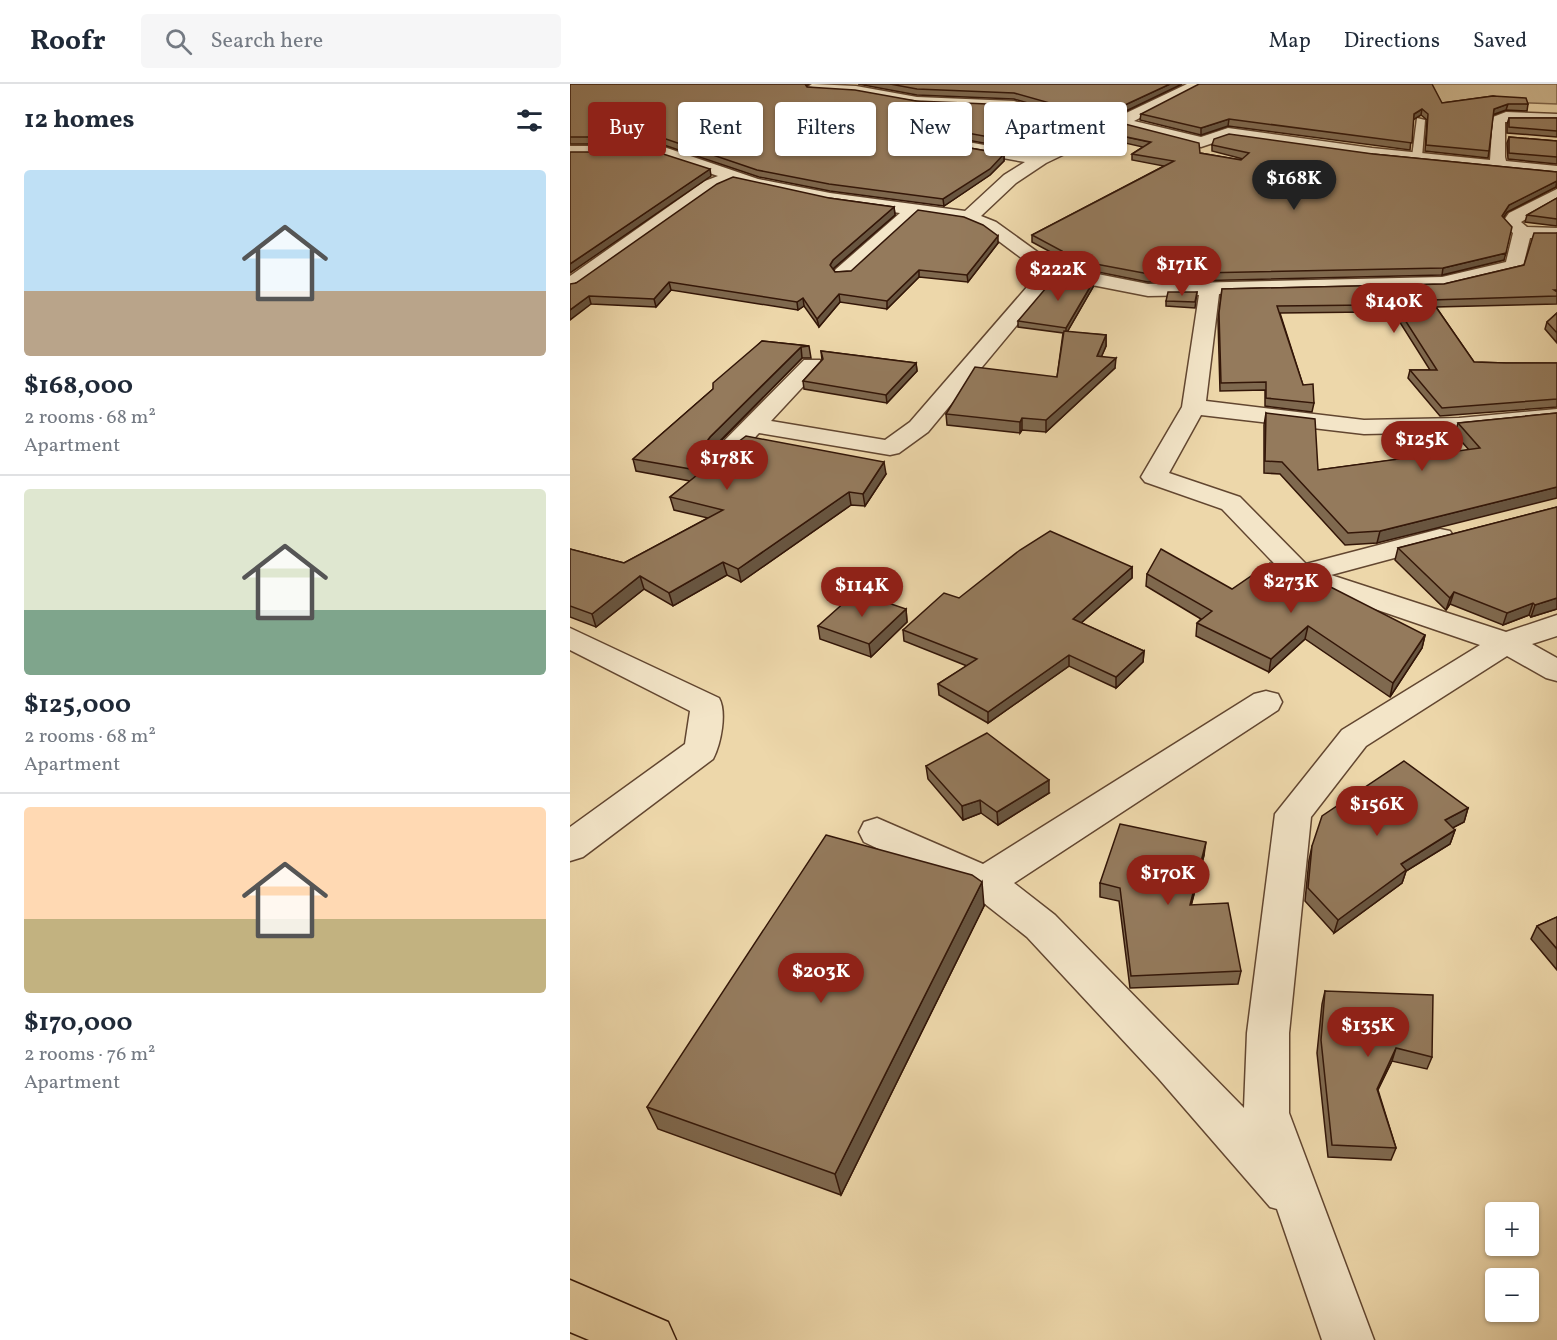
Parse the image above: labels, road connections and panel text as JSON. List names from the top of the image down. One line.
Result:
{"page":{"header":"Roofr","search":"Search here","nav":["Map","Directions","Saved"],"heading":"12 homes","chip":["Buy","Rent","Filters","New","Apartment"],"list":[{"name":"$168,000","note":"2 rooms · 68 m² · Apartment"},{"name":"$125,000","note":"2 rooms · 68 m² · Apartment"},{"name":"$170,000","note":"2 rooms · 76 m² · Apartment"}],"price":["$168K","$171K","$222K","$140K","$125K","$178K","$273K","$114K","$156K","$170K","$203K","$135K"],"map_buttons":["+","−"]}}
